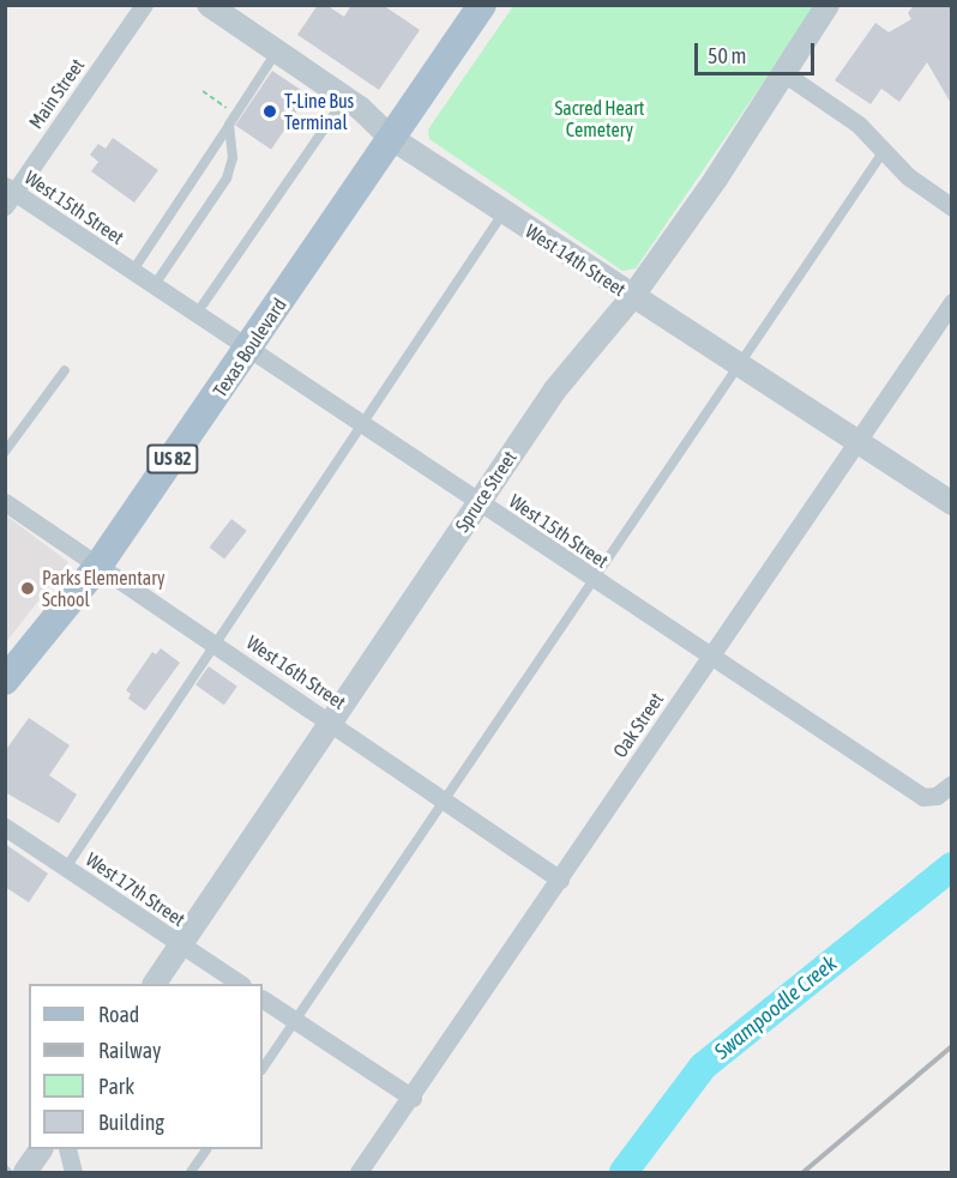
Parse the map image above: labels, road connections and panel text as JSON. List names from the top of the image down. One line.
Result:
{"streets":{"main road":["Texas Boulevard","US 82"],"street":["Main Street","West 15th Street","West 14th Street","Spruce Street","West 16th Street","Oak Street","West 17th Street"]},"crossings":[["Main Street","West 15th Street"],["West 15th Street","Texas Boulevard"],["West 15th Street","Spruce Street"],["West 15th Street","Oak Street"],["West 14th Street","Texas Boulevard"],["West 14th Street","Spruce Street"],["West 14th Street","Oak Street"],["Texas Boulevard","West 16th Street"],["Spruce Street","West 16th Street"],["Spruce Street","West 17th Street"],["West 16th Street","Oak Street"]],"water":["Swampoodle Creek"],"parks":["Sacred Heart Cemetery"],"places":["T-Line Bus Terminal","Parks Elementary School"],"legend":["Road","Railway","Park","Building"],"scale_bar":"50 m"}
